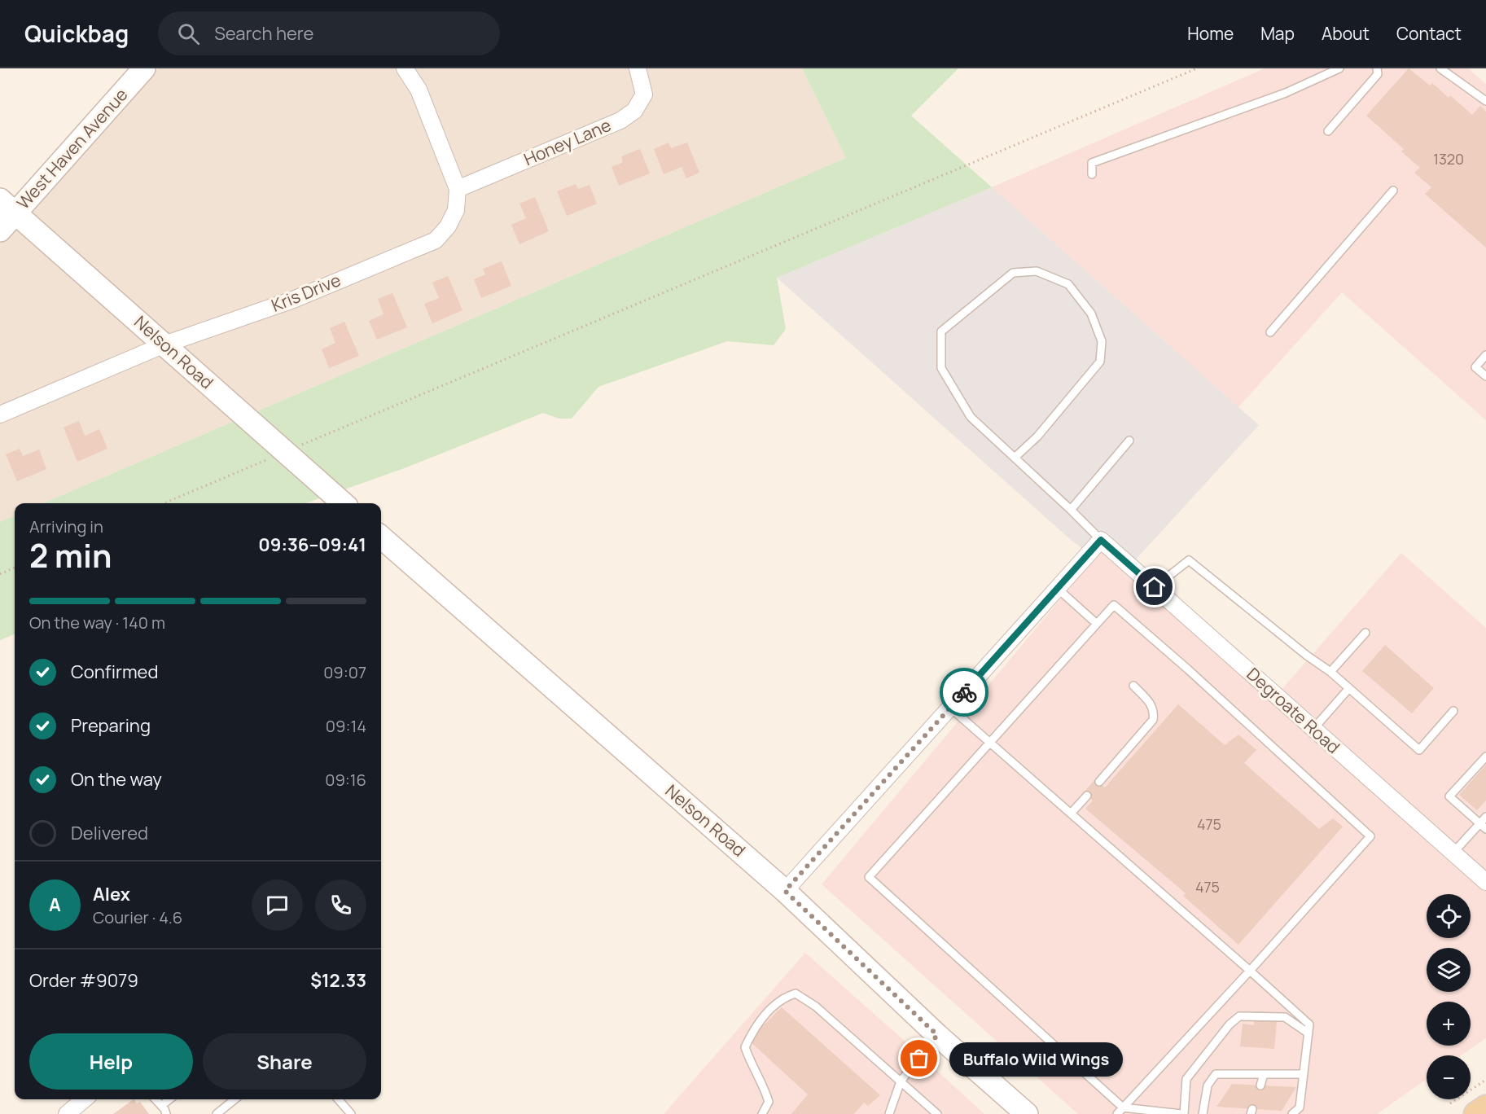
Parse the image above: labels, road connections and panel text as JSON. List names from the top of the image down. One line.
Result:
{"streets":{"street":["Honey Lane","West Haven Avenue","Kris Drive","Nelson Road","Degroate Road"]},"crossings":[["Honey Lane","Kris Drive"],["West Haven Avenue","Nelson Road"],["Kris Drive","Nelson Road"]],"places":["Buffalo Wild Wings"],"house_numbers":["1320","475","475"],"page":{"header":"Quickbag","search":"Search here","nav":["Home","Map","About","Contact"],"heading":["2 min","Arriving in","09:36–09:41"],"panel":["Alex","Courier · 4.6","Order #9079","$12.33"],"bar":"On the way · 140 m","list":[["Confirmed","09:07"],["Preparing","09:14"],["On the way","09:16"],"Delivered"],"round":"A","map_buttons":["+","−"],"buttons":["Help","Share"],"bubble":"Buffalo Wild Wings"}}
